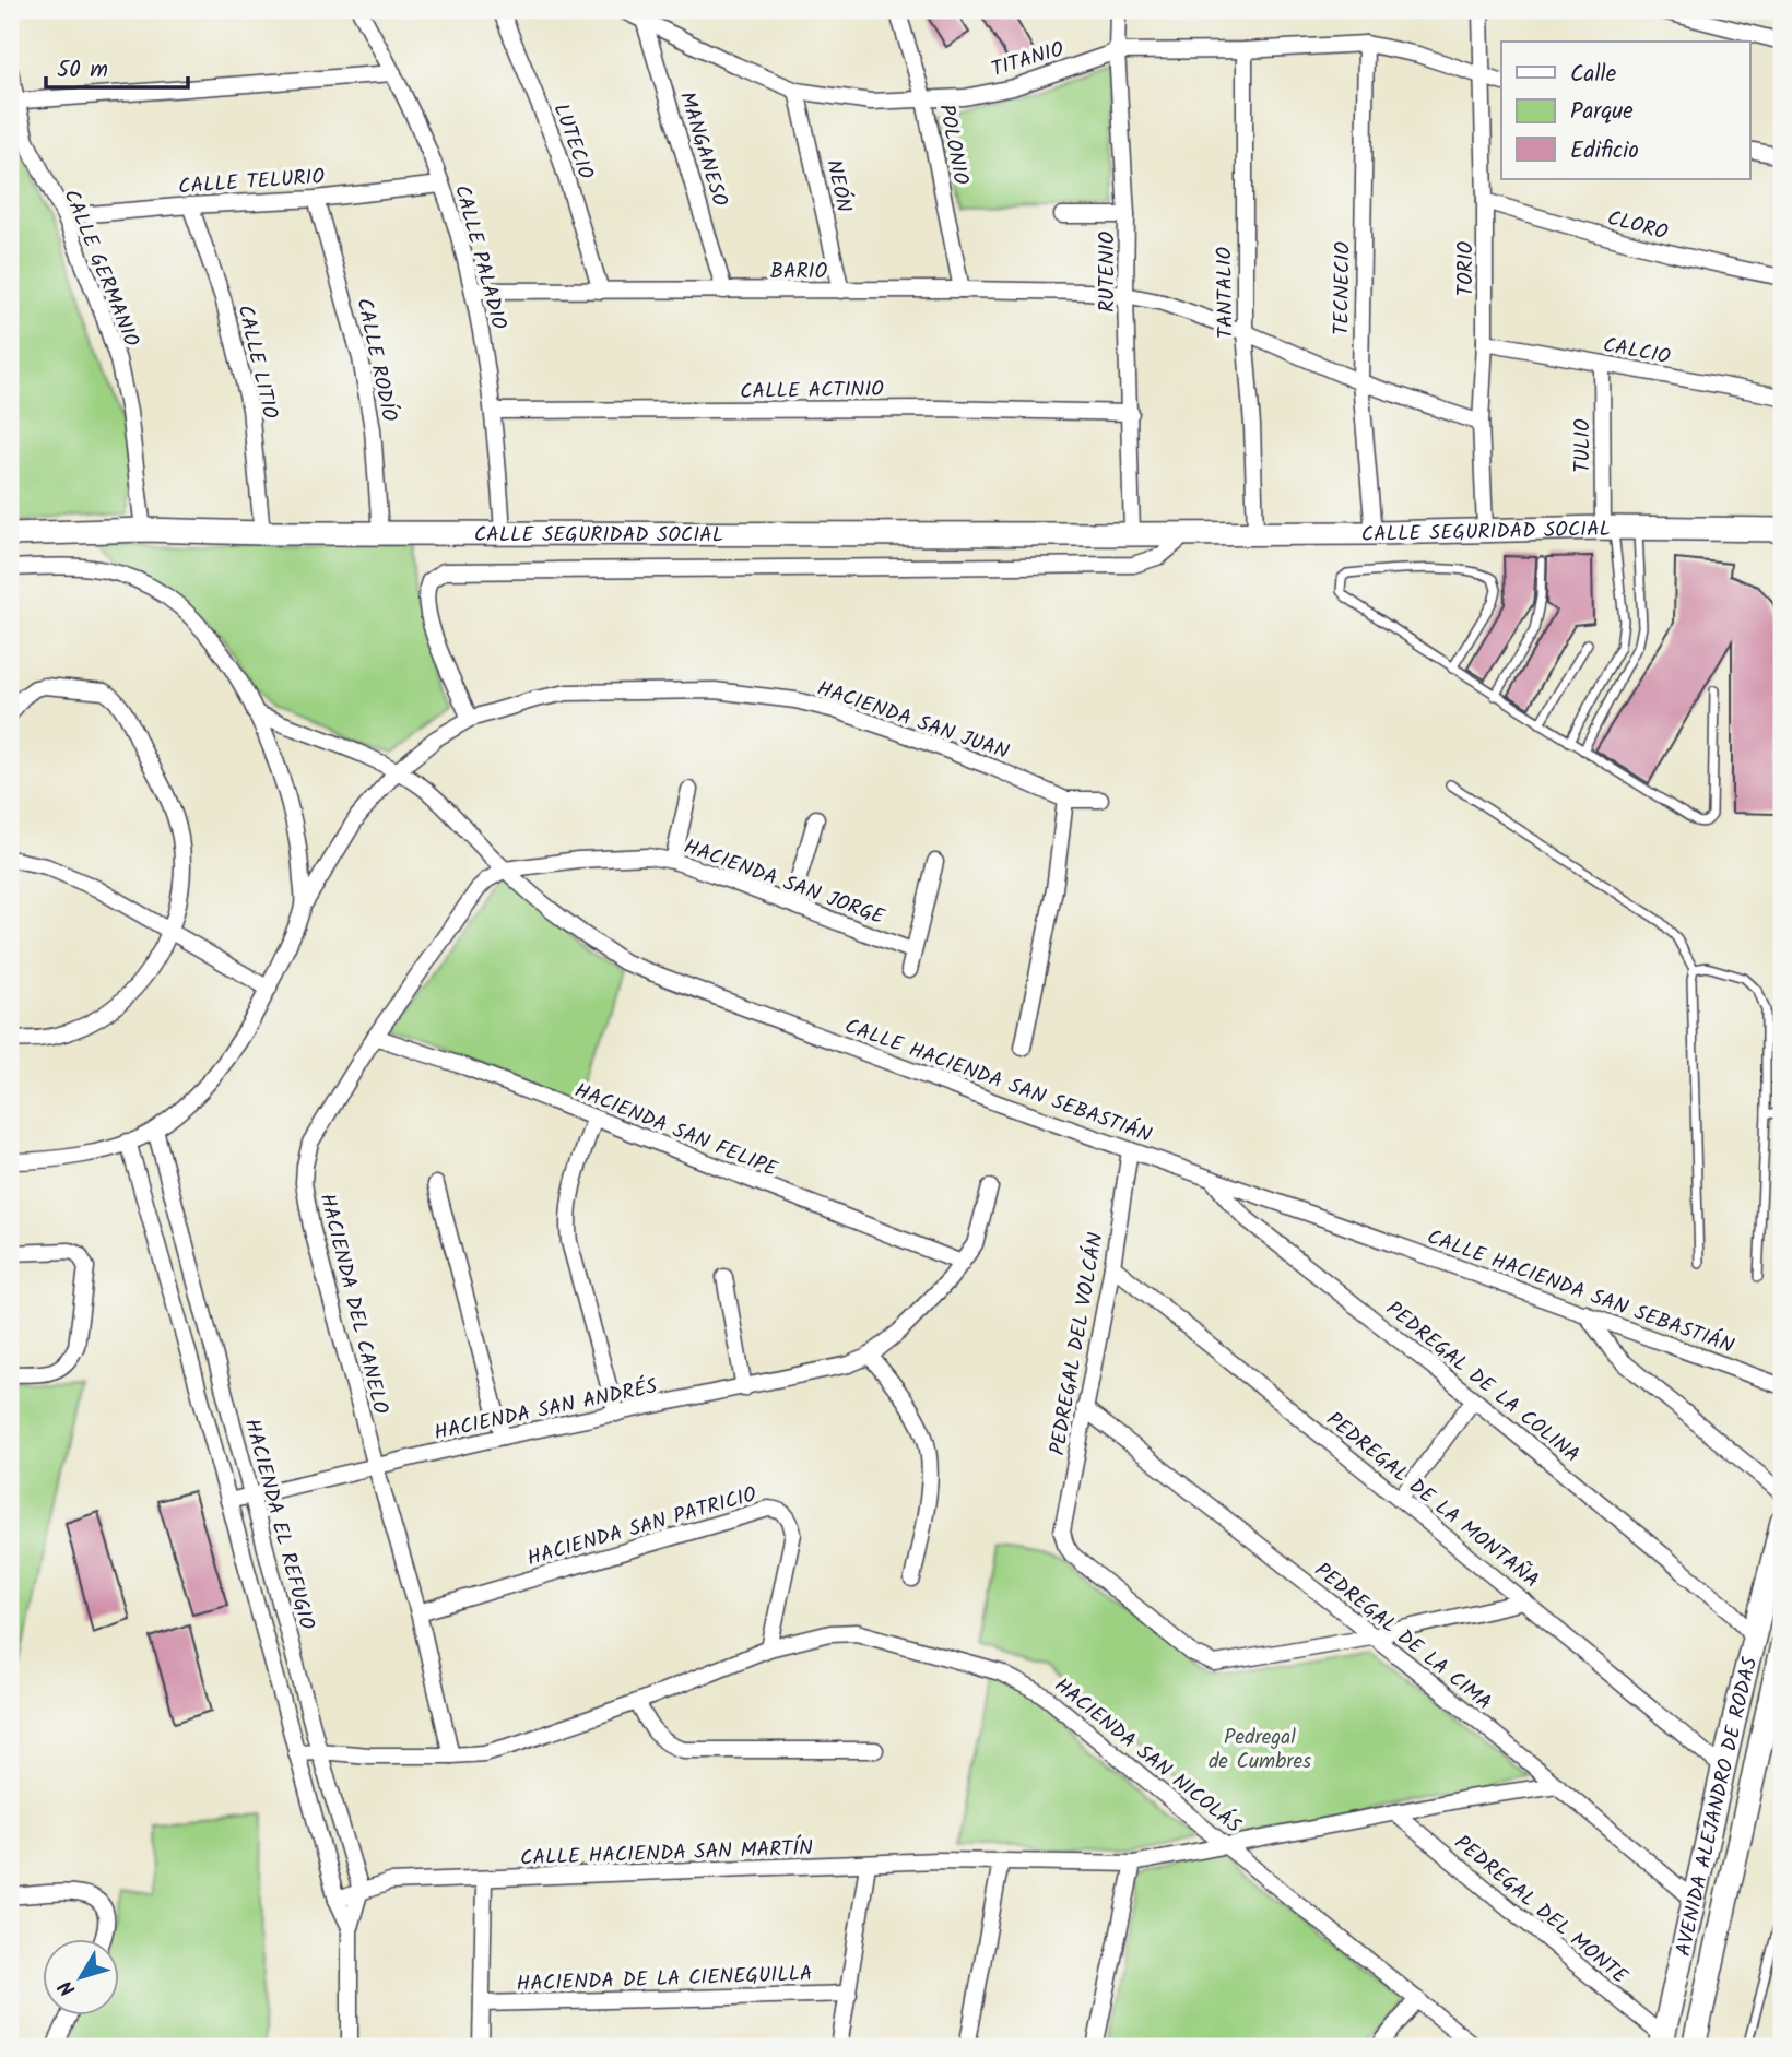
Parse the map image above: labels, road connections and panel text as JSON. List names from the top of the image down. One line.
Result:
{"streets":{"street":["TITANIO","LUTECIO","POLONIO","MANGANESO","CALLE TELURIO","NEÓN","CLORO","CALLE PALADIO","CALLE GERMANIO","TORIO","BARIO","RUTENIO","TECNECIO","TANTALIO","CALCIO","CALLE RODÍO","CALLE LITIO","CALLE ACTINIO","TULIO","CALLE SEGURIDAD SOCIAL","HACIENDA SAN JUAN","HACIENDA SAN JORGE","CALLE HACIENDA SAN SEBASTIÁN","HACIENDA SAN FELIPE","HACIENDA DEL CANELO","PEDREGAL DEL VOLCÁN","PEDREGAL DE LA COLINA","HACIENDA SAN ANDRÉS","PEDREGAL DE LA MONTAÑA","HACIENDA EL REFUGIO","HACIENDA SAN PATRICIO","PEDREGAL DE LA CIMA","HACIENDA SAN NICOLÁS","AVENIDA ALEJANDRO DE RODAS","CALLE HACIENDA SAN MARTÍN","PEDREGAL DEL MONTE","HACIENDA DE LA CIENEGUILLA"]},"crossings":[["TITANIO","POLONIO"],["TITANIO","MANGANESO"],["TITANIO","NEÓN"],["TITANIO","TORIO"],["TITANIO","RUTENIO"],["TITANIO","TECNECIO"],["TITANIO","TANTALIO"],["LUTECIO","BARIO"],["POLONIO","BARIO"],["MANGANESO","BARIO"],["CALLE TELURIO","CALLE PALADIO"],["CALLE TELURIO","CALLE GERMANIO"],["CALLE TELURIO","CALLE RODÍO"],["CALLE TELURIO","CALLE LITIO"],["NEÓN","BARIO"],["CLORO","TORIO"],["CALLE PALADIO","BARIO"],["CALLE PALADIO","CALLE ACTINIO"],["CALLE PALADIO","CALLE SEGURIDAD SOCIAL"],["CALLE GERMANIO","CALLE SEGURIDAD SOCIAL"],["TORIO","BARIO"],["TORIO","CALCIO"],["TORIO","CALLE SEGURIDAD SOCIAL"],["BARIO","RUTENIO"],["BARIO","TECNECIO"],["BARIO","TANTALIO"],["RUTENIO","CALLE ACTINIO"],["RUTENIO","CALLE SEGURIDAD SOCIAL"],["TECNECIO","CALLE SEGURIDAD SOCIAL"],["TANTALIO","CALLE SEGURIDAD SOCIAL"],["CALCIO","TULIO"],["CALLE RODÍO","CALLE SEGURIDAD SOCIAL"],["CALLE LITIO","CALLE SEGURIDAD SOCIAL"],["TULIO","CALLE SEGURIDAD SOCIAL"],["CALLE SEGURIDAD SOCIAL","HACIENDA SAN JUAN"],["HACIENDA SAN JUAN","CALLE HACIENDA SAN SEBASTIÁN"],["HACIENDA SAN JUAN","HACIENDA EL REFUGIO"],["HACIENDA SAN JORGE","CALLE HACIENDA SAN SEBASTIÁN"],["HACIENDA SAN JORGE","HACIENDA DEL CANELO"],["CALLE HACIENDA SAN SEBASTIÁN","HACIENDA DEL CANELO"],["CALLE HACIENDA SAN SEBASTIÁN","PEDREGAL DEL VOLCÁN"],["CALLE HACIENDA SAN SEBASTIÁN","PEDREGAL DE LA COLINA"],["HACIENDA SAN FELIPE","HACIENDA DEL CANELO"],["HACIENDA DEL CANELO","HACIENDA SAN ANDRÉS"],["HACIENDA DEL CANELO","HACIENDA SAN PATRICIO"],["HACIENDA DEL CANELO","HACIENDA SAN NICOLÁS"],["PEDREGAL DEL VOLCÁN","PEDREGAL DE LA MONTAÑA"],["PEDREGAL DEL VOLCÁN","PEDREGAL DE LA CIMA"],["PEDREGAL DE LA COLINA","AVENIDA ALEJANDRO DE RODAS"],["HACIENDA SAN ANDRÉS","HACIENDA EL REFUGIO"],["PEDREGAL DE LA MONTAÑA","AVENIDA ALEJANDRO DE RODAS"],["HACIENDA EL REFUGIO","HACIENDA SAN NICOLÁS"],["HACIENDA EL REFUGIO","CALLE HACIENDA SAN MARTÍN"],["HACIENDA SAN PATRICIO","HACIENDA SAN NICOLÁS"],["PEDREGAL DE LA CIMA","AVENIDA ALEJANDRO DE RODAS"],["PEDREGAL DE LA CIMA","CALLE HACIENDA SAN MARTÍN"],["HACIENDA SAN NICOLÁS","CALLE HACIENDA SAN MARTÍN"],["AVENIDA ALEJANDRO DE RODAS","PEDREGAL DEL MONTE"],["CALLE HACIENDA SAN MARTÍN","PEDREGAL DEL MONTE"]],"parks":["Pedregal de Cumbres"],"legend":["Calle","Parque","Edificio"],"scale_bar":"50 m","north":"bottom left"}
